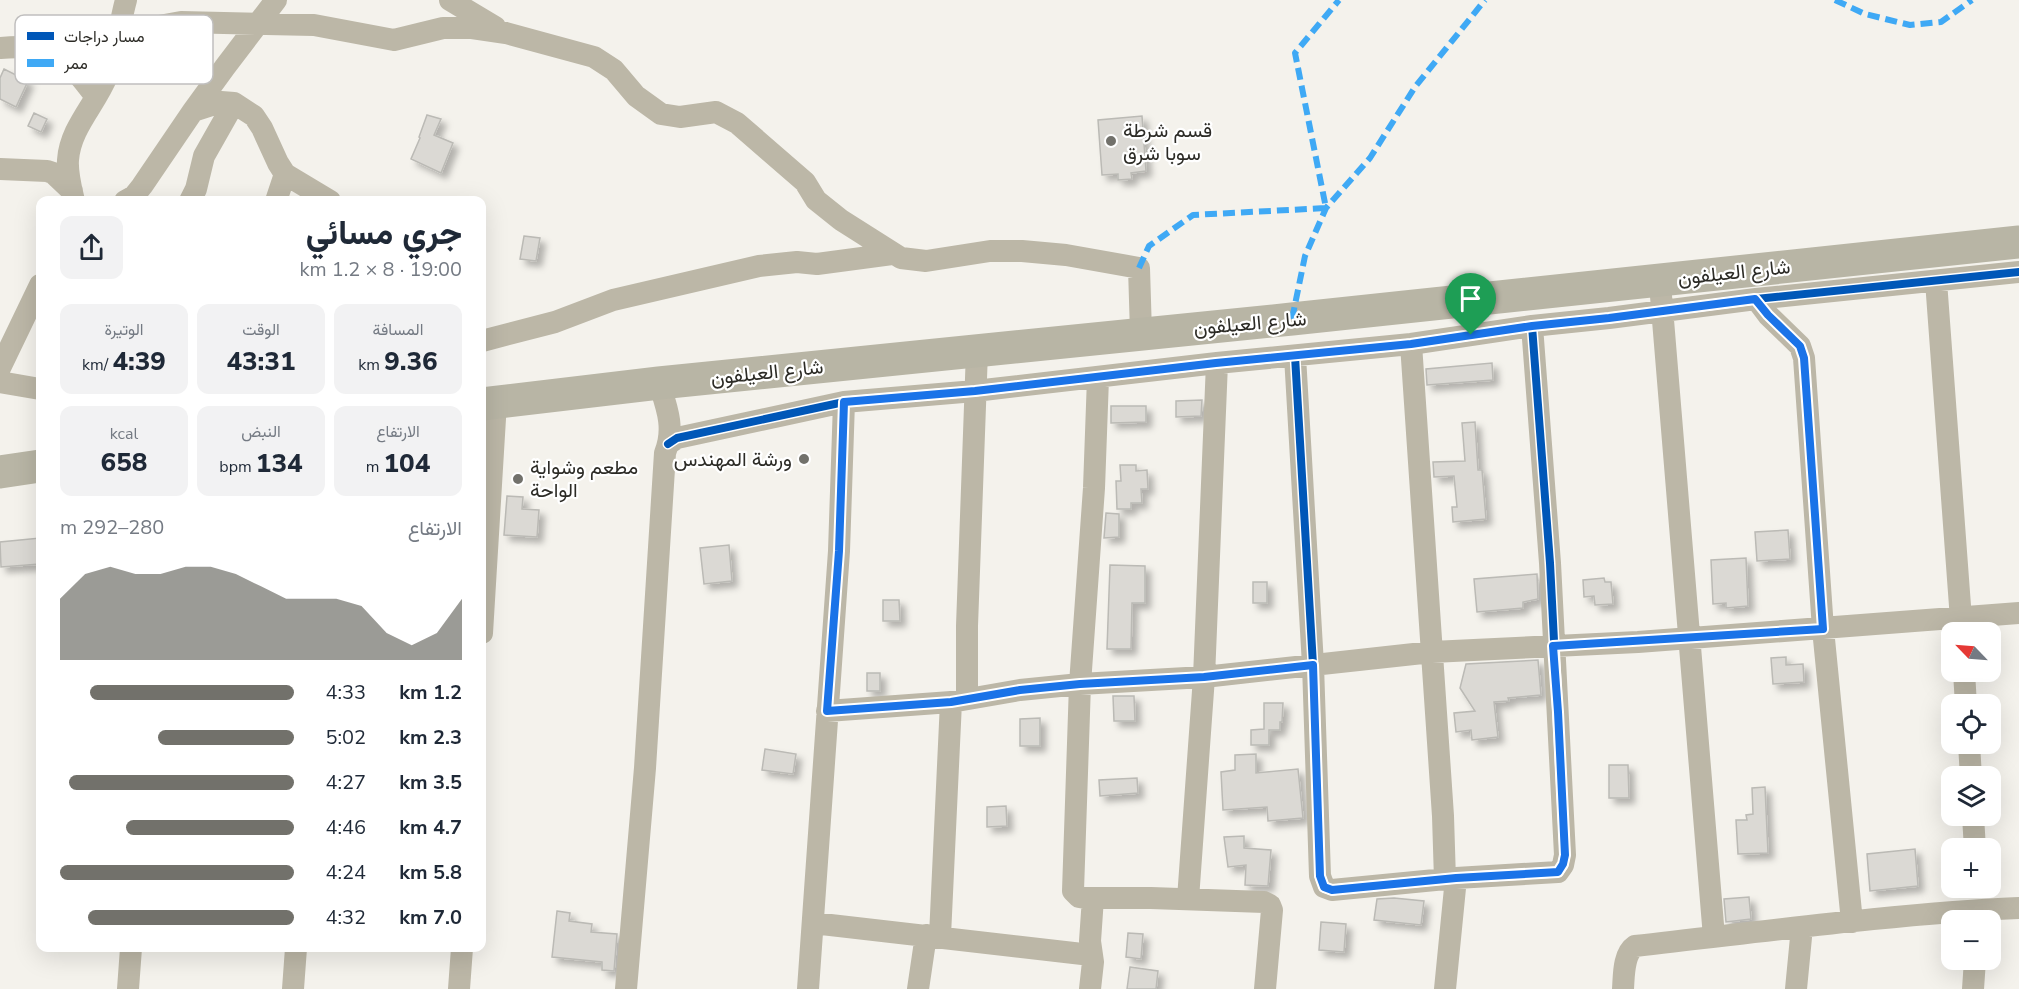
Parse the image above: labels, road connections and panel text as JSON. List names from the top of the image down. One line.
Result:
{"streets":{"highway":["شارع العيلفون"]},"places":["قسم شرطة سوبا شرق","ورشة المهندس","مطعم وشواية الواحة"],"legend":["مسار دراجات","ممر"],"north":"top left","page":{"heading":["جري مسائي","19:00 · 8 × 1.2 km"],"stats":[["المسافة","9.36 km"],["الوقت","43:31"],["الوتيرة","4:39 /km"],["الارتفاع","104 m"],["النبض","134 bpm"],["kcal","658"]],"chart":["الارتفاع","280–292 m"],"map_buttons":["+","−"],"list":[{"name":"1.2 km","note":"4:33"},{"name":"2.3 km","note":"5:02"},{"name":"3.5 km","note":"4:27"},{"name":"4.7 km","note":"4:46"},{"name":"5.8 km","note":"4:24"},{"name":"7.0 km","note":"4:32"}]}}
